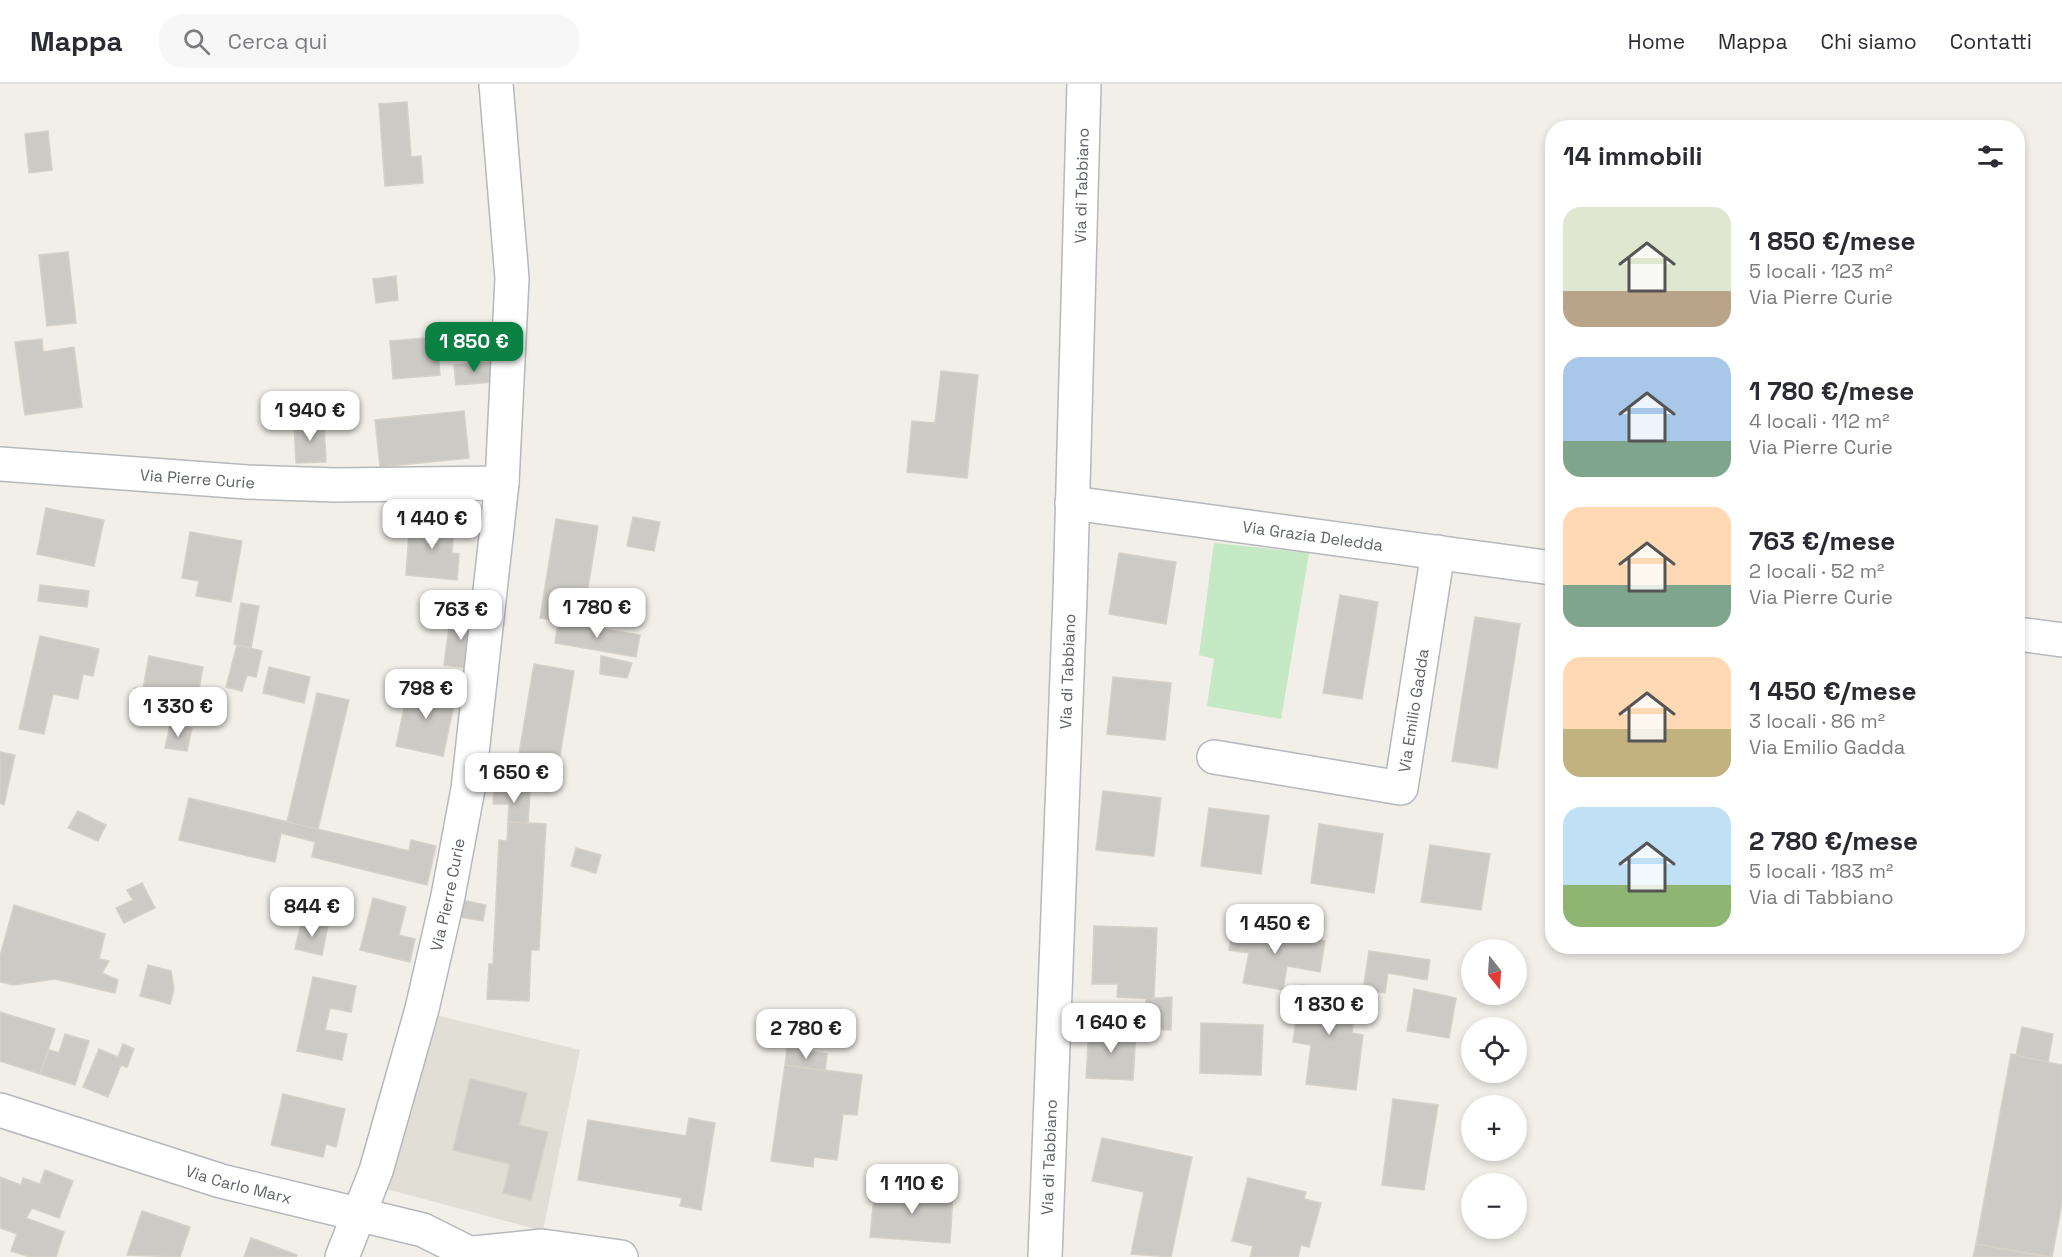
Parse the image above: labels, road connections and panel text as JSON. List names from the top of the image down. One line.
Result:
{"streets":{"street":["Via di Tabbiano","Via Pierre Curie","Via Grazia Deledda","Via Emilio Gadda","Via Carlo Marx"]},"crossings":[["Via di Tabbiano","Via Grazia Deledda"],["Via Pierre Curie","Via Carlo Marx"],["Via Grazia Deledda","Via Emilio Gadda"]],"north":"bottom","page":{"header":"Mappa","search":"Cerca qui","nav":["Home","Mappa","Chi siamo","Contatti"],"heading":"14 immobili","list":[{"name":"1 850 €/mese","note":"5 locali · 123 m² · Via Pierre Curie"},{"name":"1 780 €/mese","note":"4 locali · 112 m² · Via Pierre Curie"},{"name":"763 €/mese","note":"2 locali · 52 m² · Via Pierre Curie"},{"name":"1 450 €/mese","note":"3 locali · 86 m² · Via Emilio Gadda"},{"name":"2 780 €/mese","note":"5 locali · 183 m² · Via di Tabbiano"}],"price":["1 850 €","1 940 €","1 440 €","1 780 €","763 €","798 €","1 330 €","1 650 €","844 €","1 450 €","1 830 €","1 640 €","2 780 €","1 110 €"],"map_buttons":["+","−"]}}
